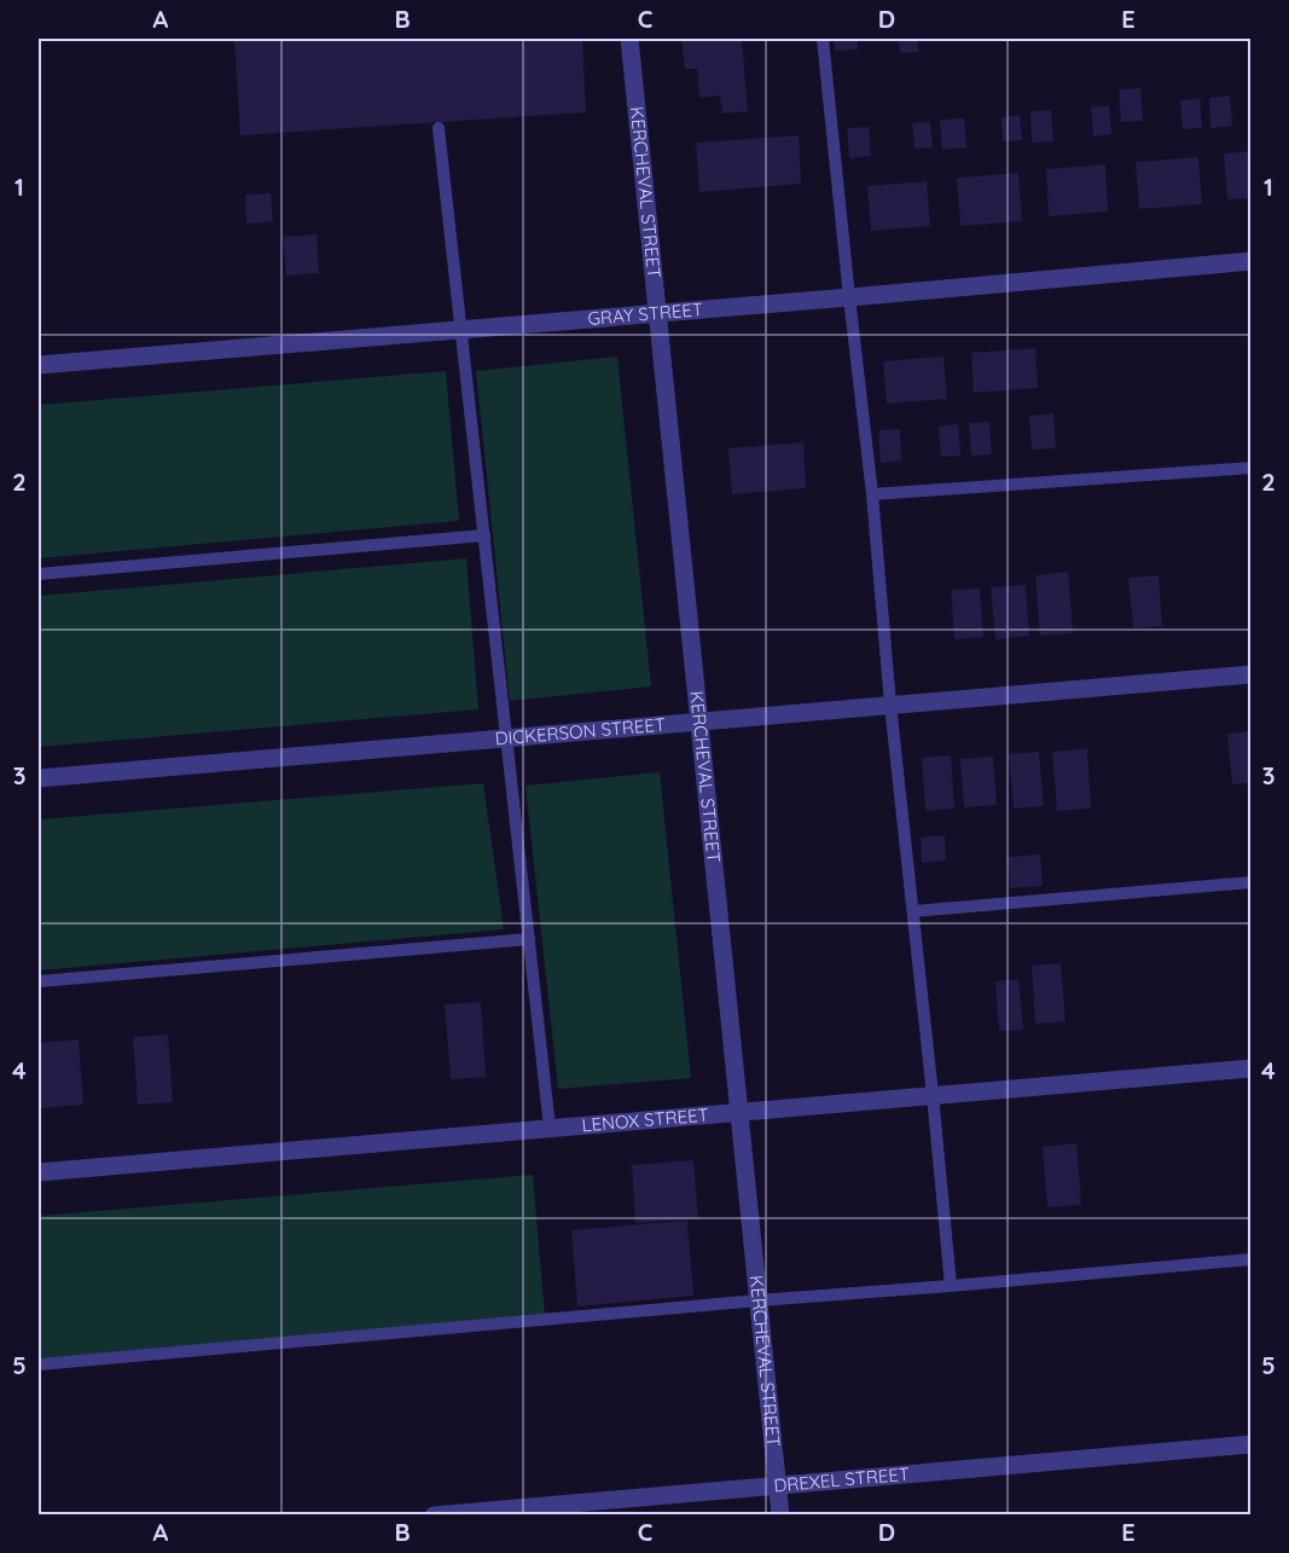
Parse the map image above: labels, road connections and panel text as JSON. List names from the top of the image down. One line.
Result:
{"streets":{"street":["KERCHEVAL STREET","GRAY STREET","DICKERSON STREET","LENOX STREET","DREXEL STREET"]},"crossings":[["KERCHEVAL STREET","GRAY STREET"],["KERCHEVAL STREET","DICKERSON STREET"],["KERCHEVAL STREET","LENOX STREET"],["KERCHEVAL STREET","DREXEL STREET"]],"grid":{"columns":["A","B","C","D","E"],"rows":["1","2","3","4","5"]}}
